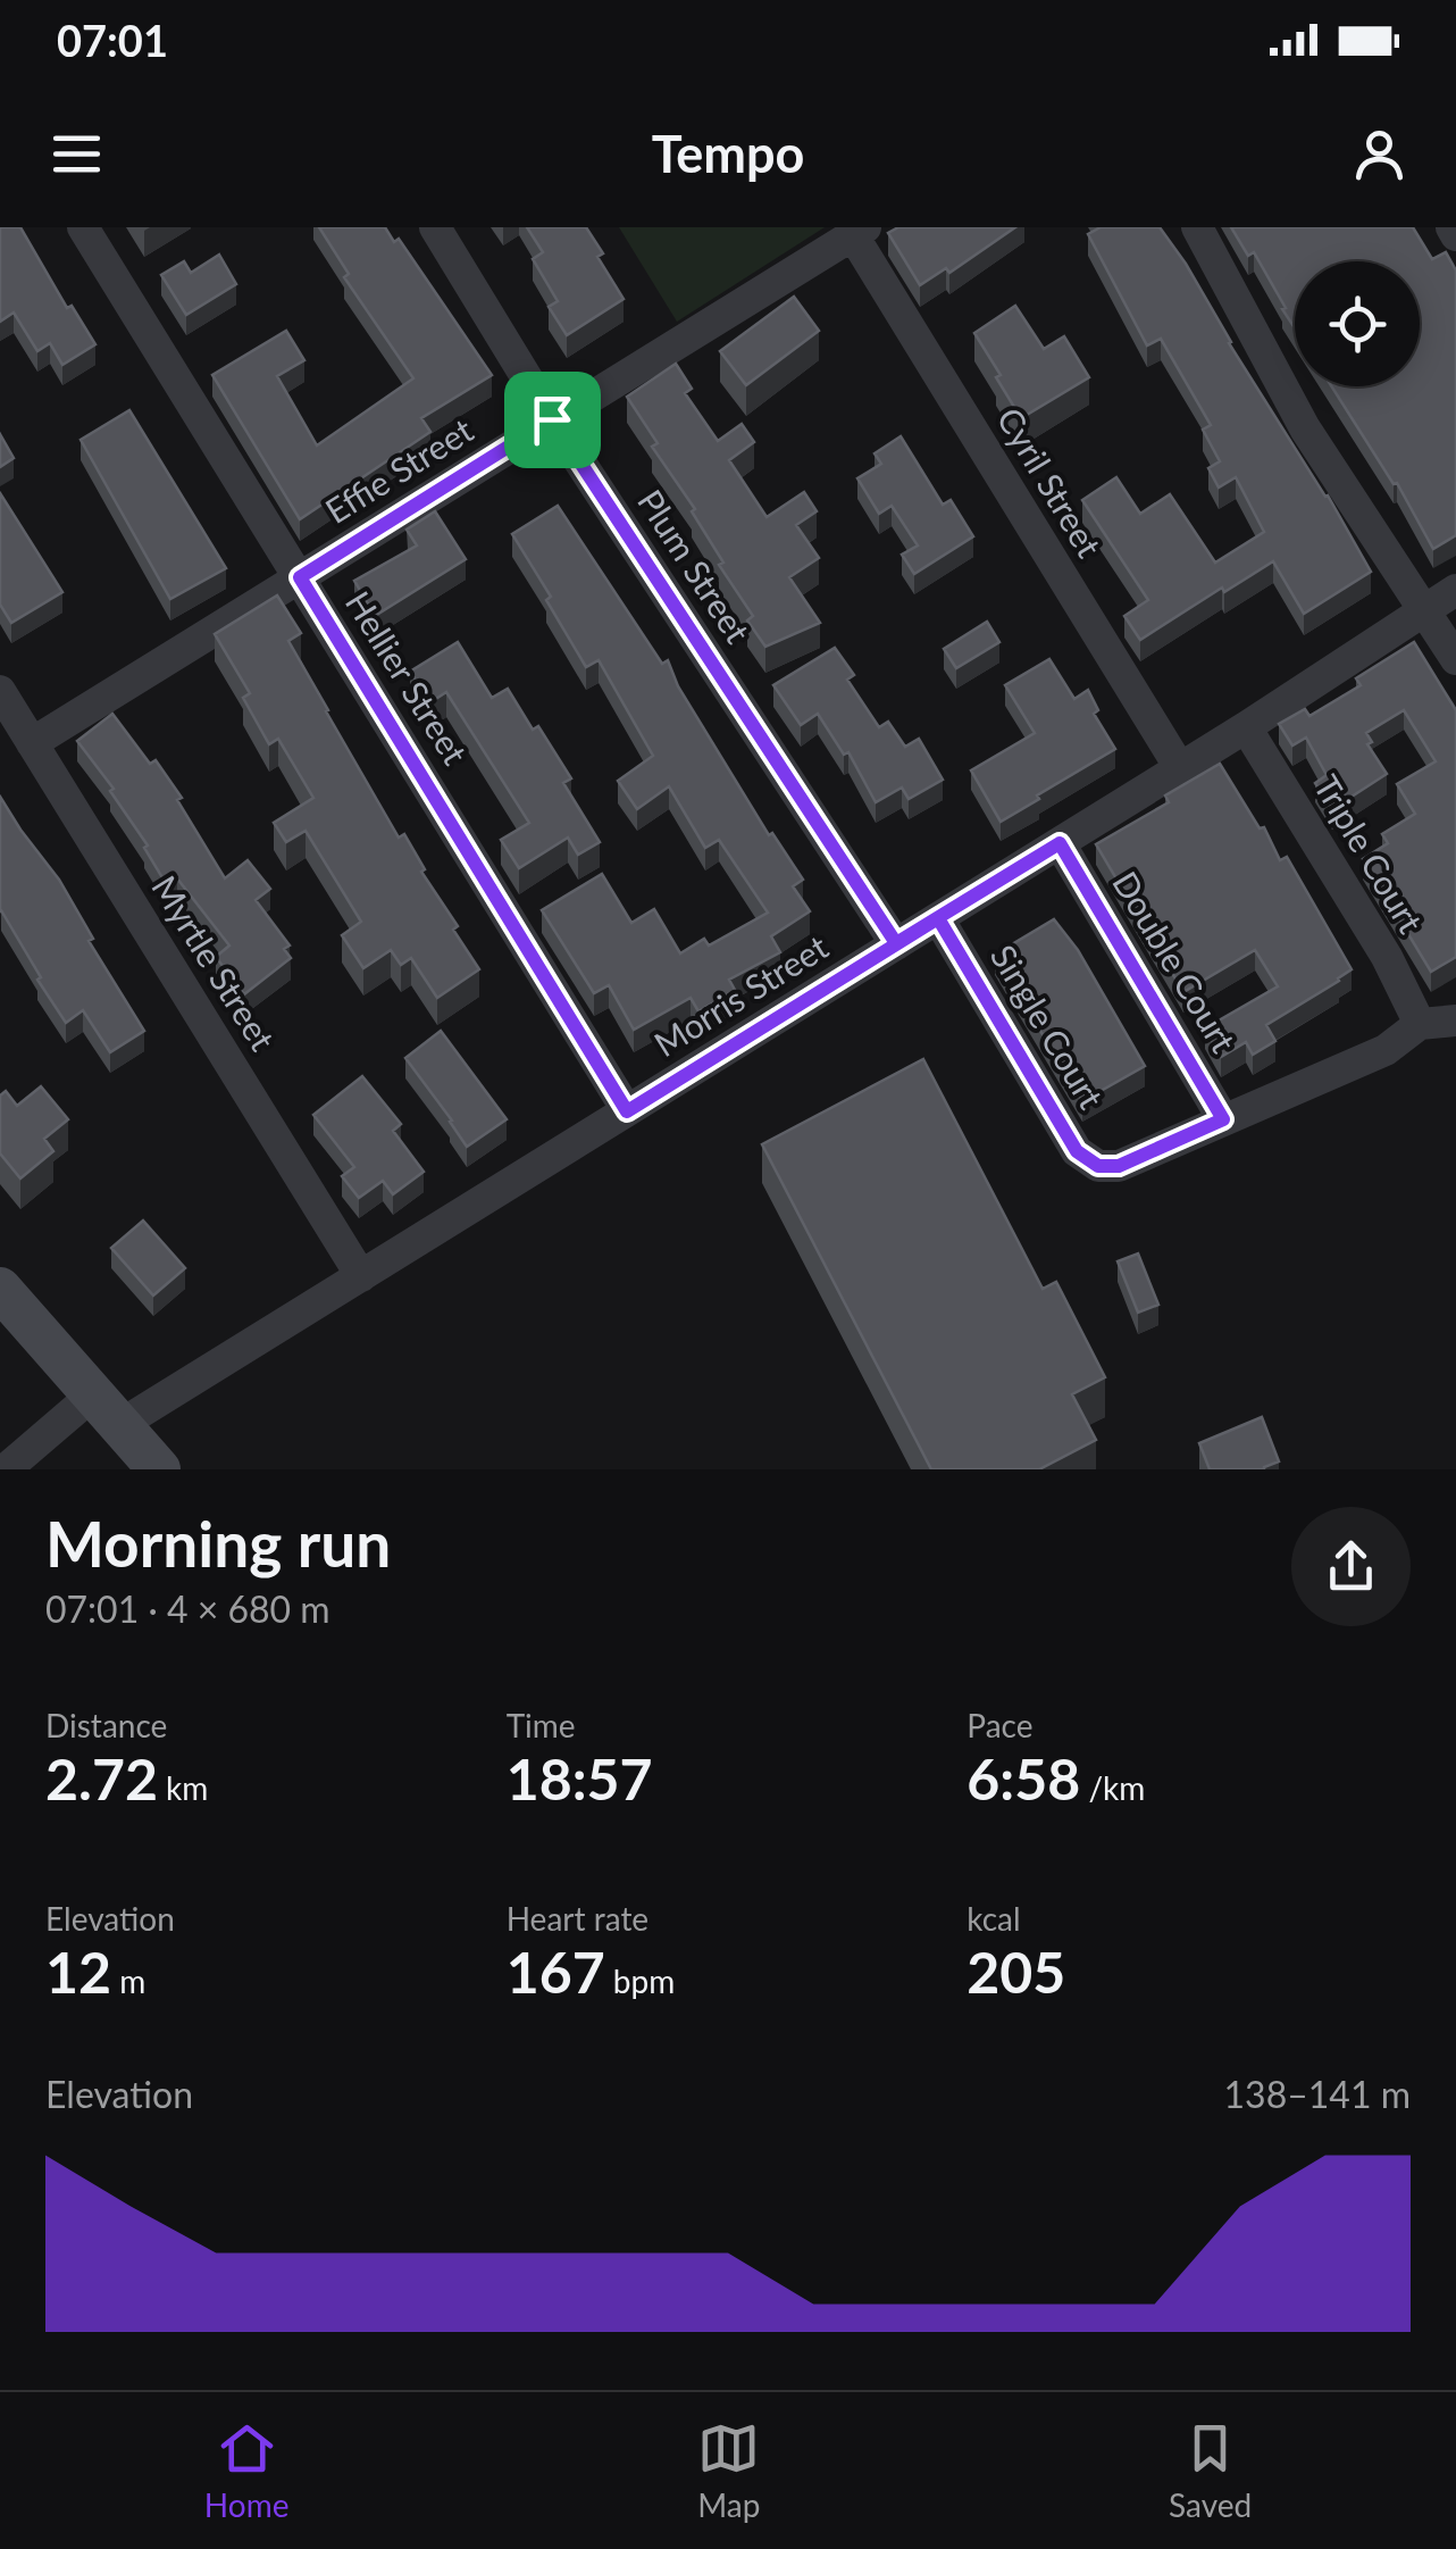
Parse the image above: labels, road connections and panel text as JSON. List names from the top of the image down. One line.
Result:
{"streets":{"street":["Effie Street","Cyril Street","Plum Street","Hellier Street","Triple Court","Double Court","Myrtle Street","Morris Street","Single Court"]},"crossings":[["Effie Street","Cyril Street"],["Effie Street","Plum Street"],["Effie Street","Hellier Street"],["Effie Street","Myrtle Street"],["Cyril Street","Morris Street"],["Plum Street","Morris Street"],["Hellier Street","Morris Street"],["Triple Court","Morris Street"],["Double Court","Morris Street"],["Double Court","Single Court"],["Myrtle Street","Morris Street"],["Morris Street","Single Court"]],"page":{"status":"07:01","header":"Tempo","heading":["Morning run","07:01 · 4 × 680 m"],"stats":[["Distance","2.72 km"],["Time","18:57"],["Pace","6:58 /km"],["Elevation","12 m"],["Heart rate","167 bpm"],["kcal","205"]],"chart":["Elevation","138–141 m"],"tabs":["Home","Map","Saved"]}}
